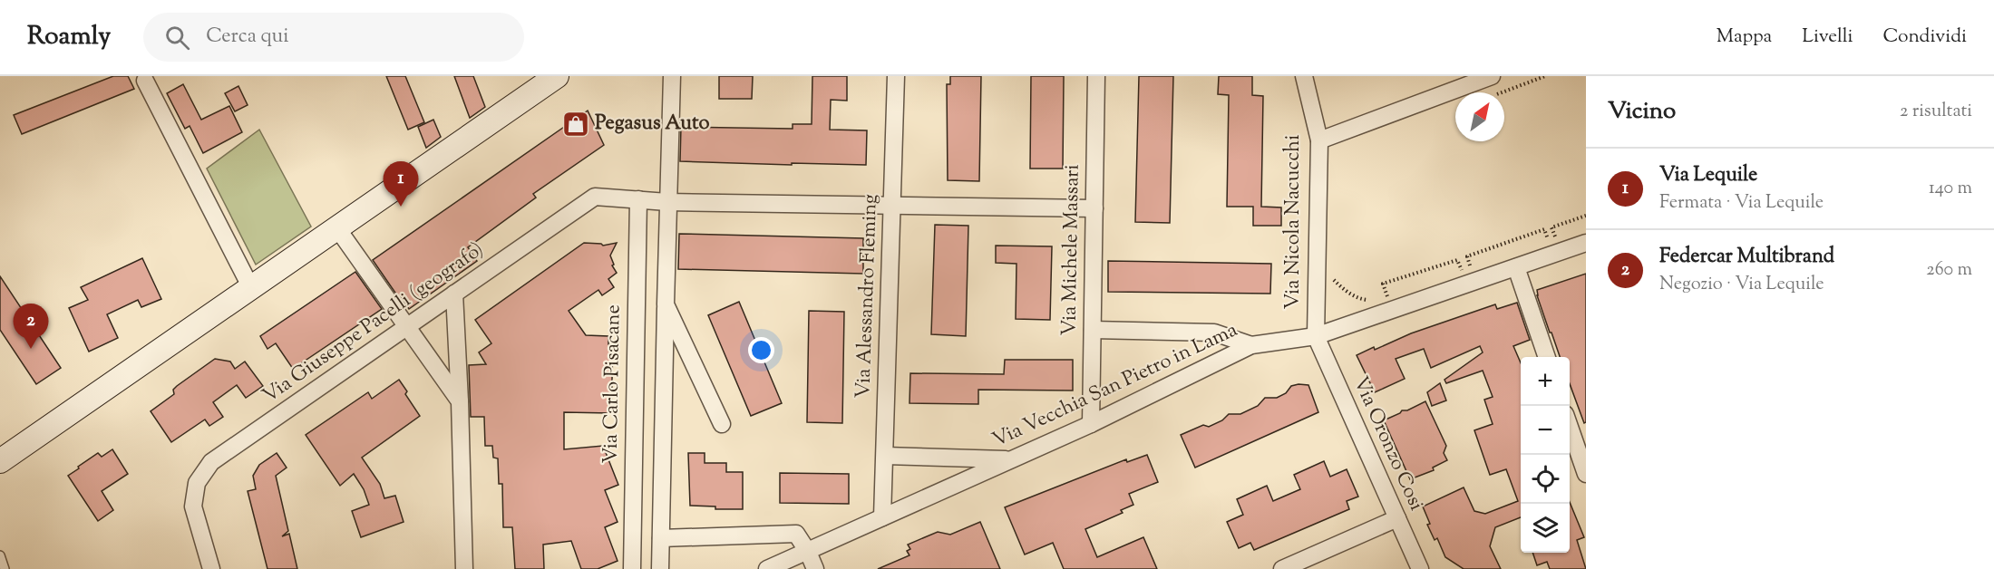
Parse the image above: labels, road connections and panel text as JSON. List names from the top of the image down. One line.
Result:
{"streets":{"street":["Via Nicola Nacucchi","Via Michele Massari","Via Alessandro Fleming","Via Giuseppe Pacelli (geografo)","Via Carlo Pisacane","Via Vecchia San Pietro in Lama","Via Oronzo Cosi"]},"crossings":[["Via Nicola Nacucchi","Via Vecchia San Pietro in Lama"],["Via Nicola Nacucchi","Via Oronzo Cosi"],["Via Michele Massari","Via Giuseppe Pacelli (geografo)"],["Via Michele Massari","Via Vecchia San Pietro in Lama"],["Via Alessandro Fleming","Via Giuseppe Pacelli (geografo)"],["Via Alessandro Fleming","Via Vecchia San Pietro in Lama"],["Via Giuseppe Pacelli (geografo)","Via Carlo Pisacane"],["Via Vecchia San Pietro in Lama","Via Oronzo Cosi"]],"places":{"shop":["Pegasus Auto"]},"north":"top right","page":{"header":"Roamly","search":"Cerca qui","nav":["Mappa","Livelli","Condividi"],"heading":["Vicino","2 risultati"],"list":[{"mark":"1","name":"Via Lequile","note":"Fermata · Via Lequile","value":"140 m"},{"mark":"2","name":"Federcar Multibrand","note":"Negozio · Via Lequile","value":"260 m"}],"pins":["1","2"],"map_buttons":["+","−"]}}
